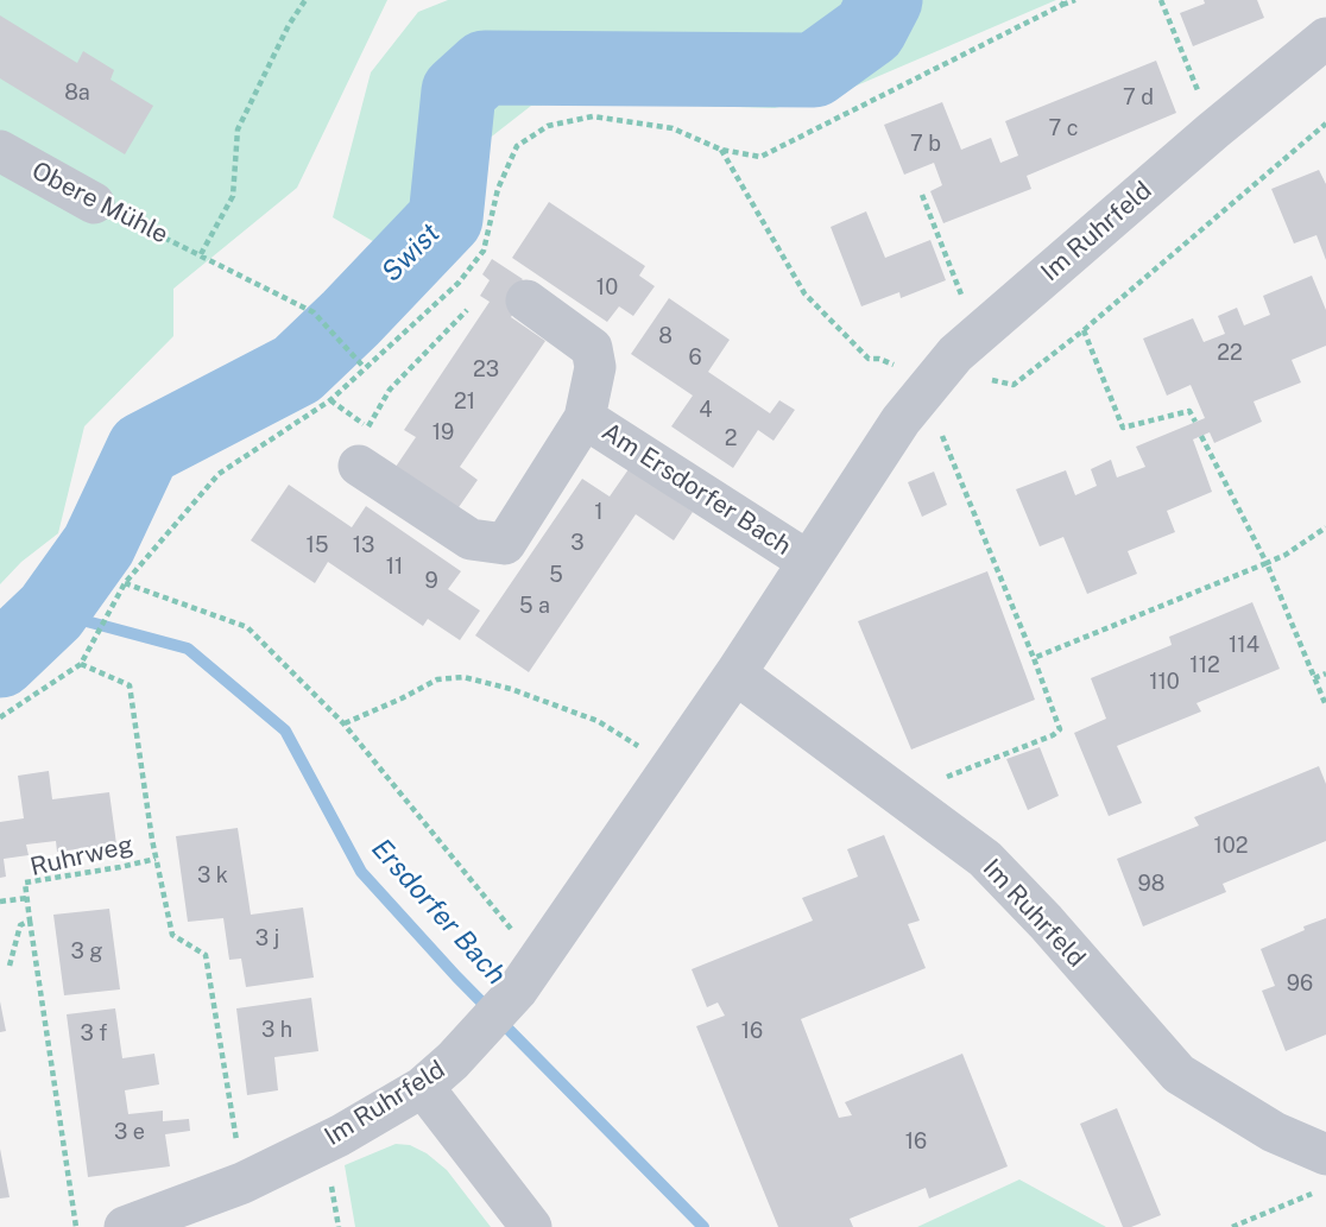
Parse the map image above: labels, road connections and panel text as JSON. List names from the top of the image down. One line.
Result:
{"streets":{"street":["Obere Mühle","Im Ruhrfeld","Am Ersdorfer Bach"],"path":["Ruhrweg"]},"crossings":[["Im Ruhrfeld","Am Ersdorfer Bach"]],"water":["Swist","Ersdorfer Bach"],"house_numbers":["8a","7 d","7 c","7 b","10","8","22","6","23","21","4","19","2","1","3","15","13","11","5","9","5 a","114","112","110","102","3 k","98","3 j","3 g","96","3 h","16","3 f","3 e","16"]}
